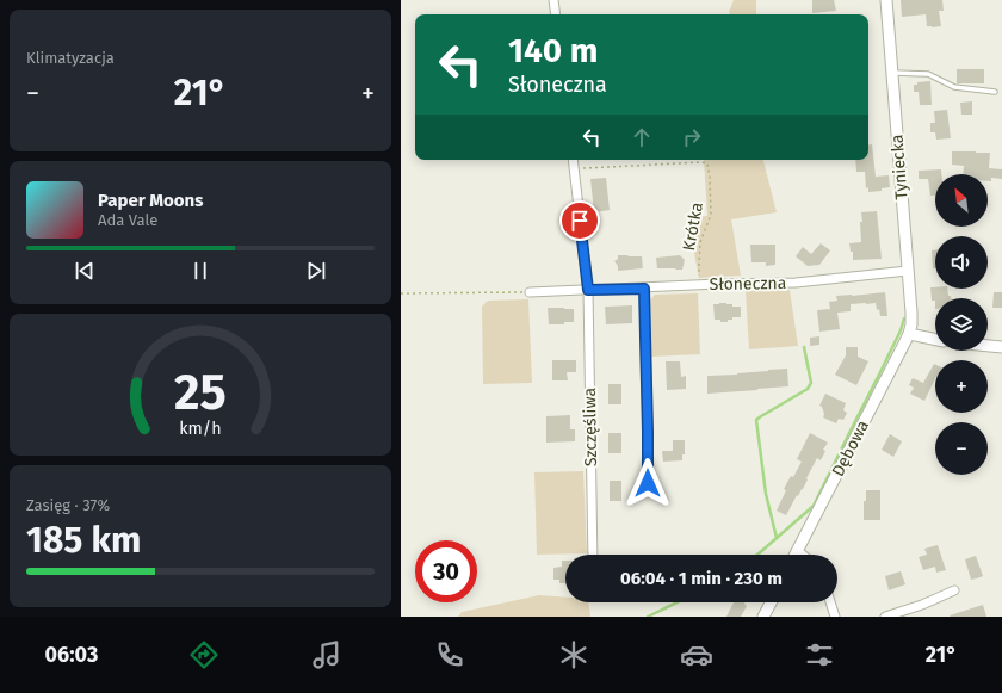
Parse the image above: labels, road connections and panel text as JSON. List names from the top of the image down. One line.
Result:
{"streets":{"street":["Tyniecka","Słoneczna","Szczęśliwa","Dębowa"],"path":["Krótka"]},"crossings":[["Tyniecka","Słoneczna"],["Tyniecka","Dębowa"],["Krótka","Słoneczna"],["Krótka","Szczęśliwa"],["Słoneczna","Szczęśliwa"]],"north":"top left","page":{"tile":["Klimatyzacja",["Zasięg · 37%","185 km"]],"turn":["140 m","Słoneczna"],"heat":["−","21°","+"],"map_buttons":["+","−"],"song":["Paper Moons","Ada Vale"],"limit":"30","trip":"06:04 · 1 min · 230 m","tabs":["06:03","21°"],"gauge":["25","km/h"]}}
